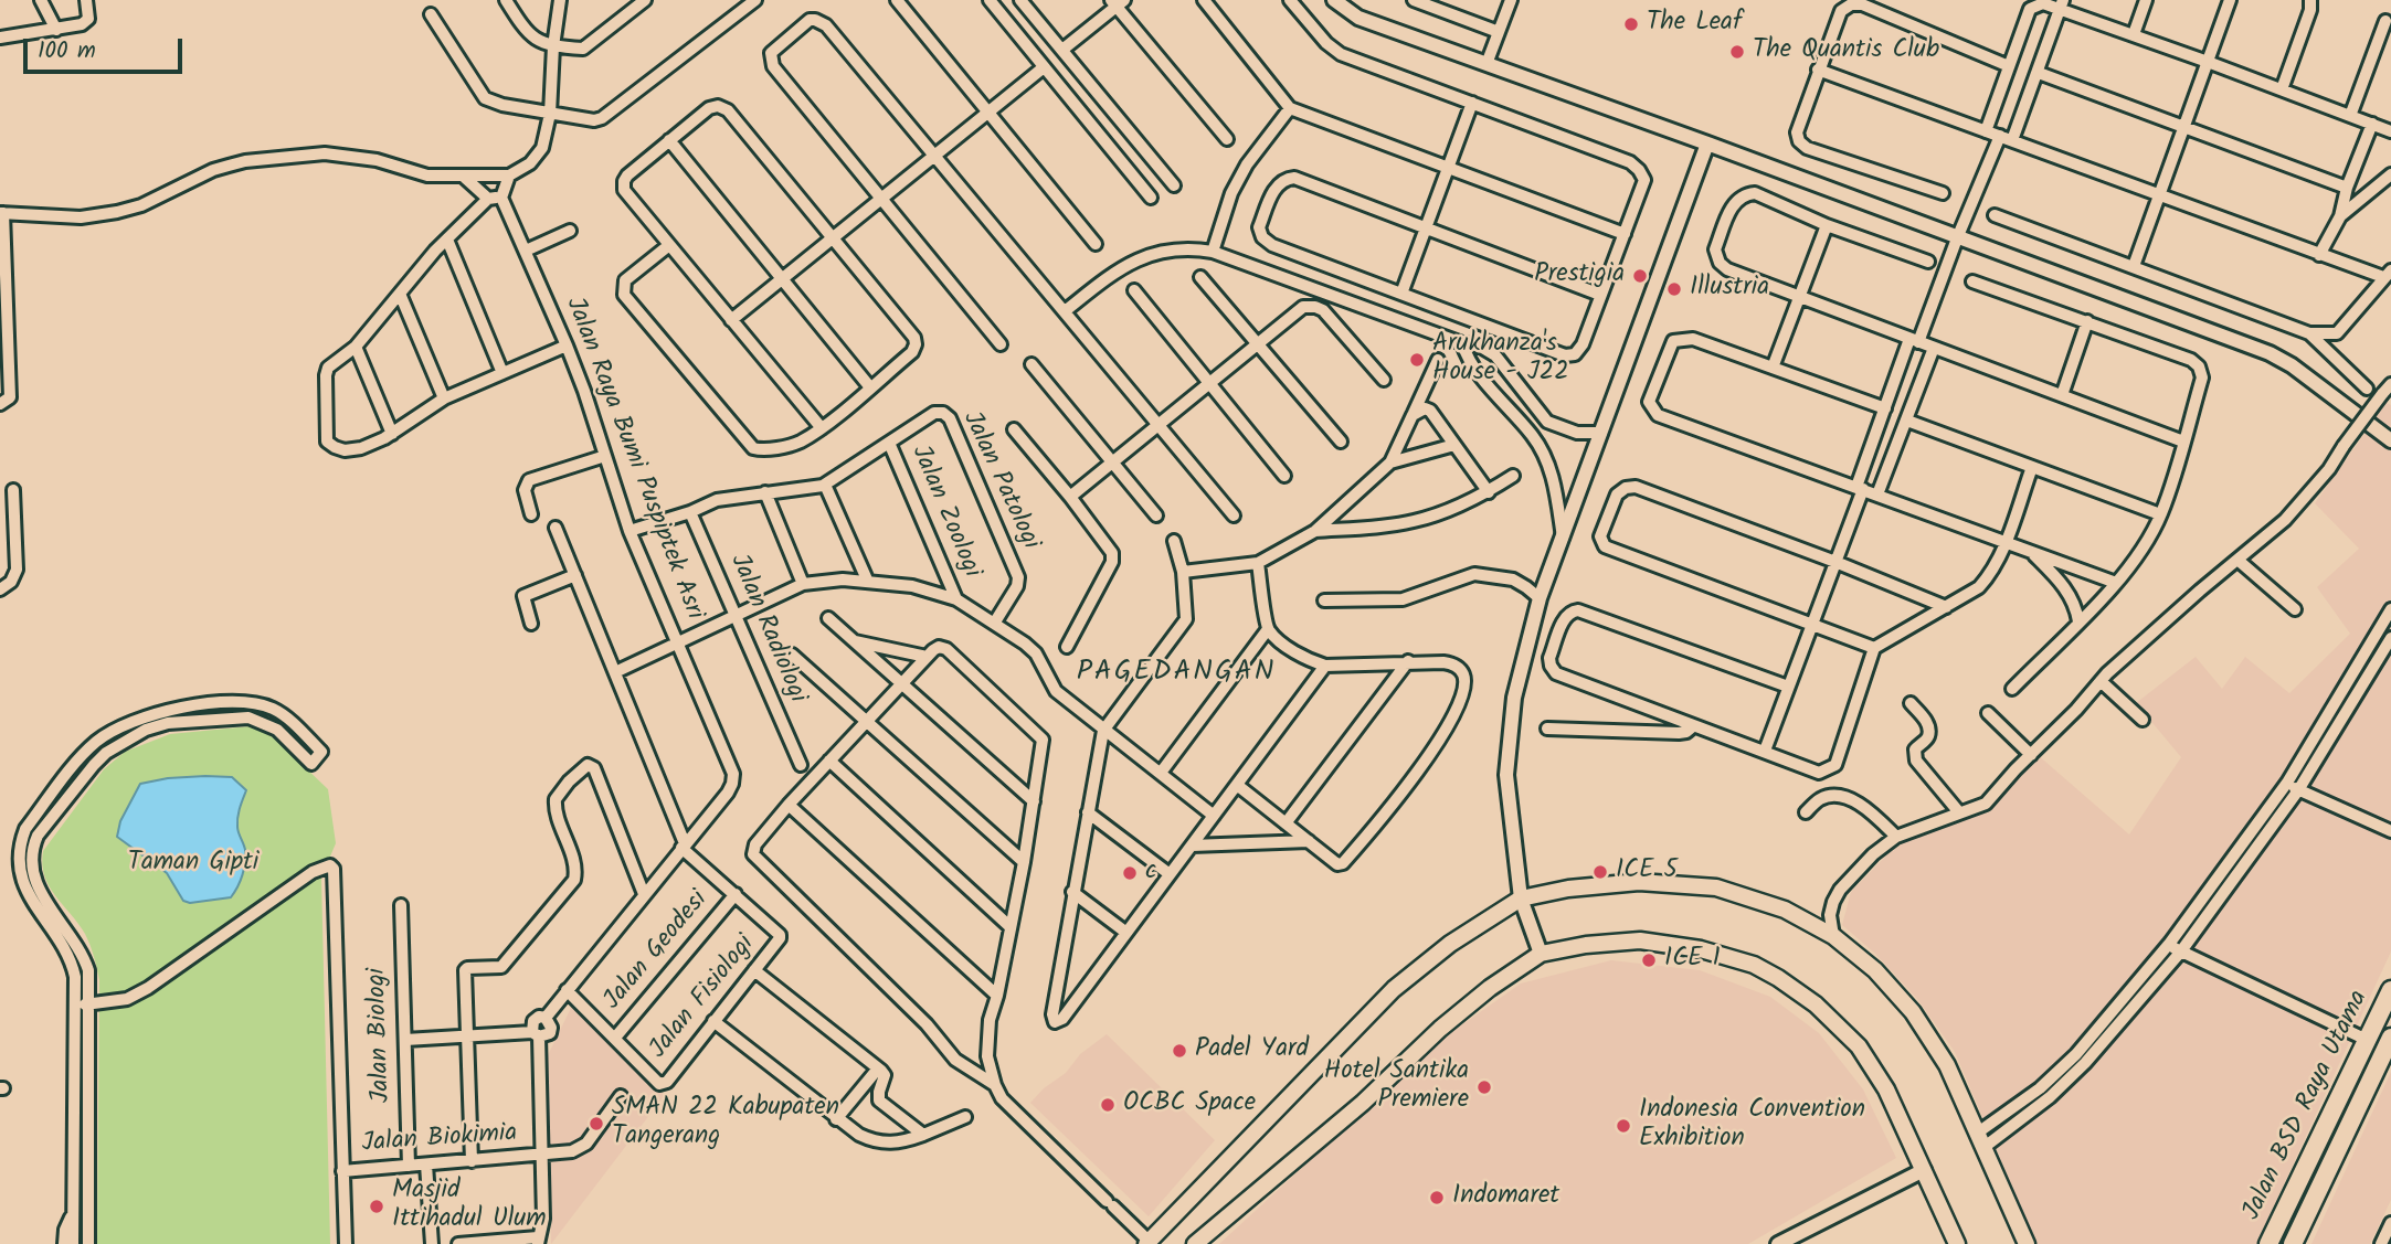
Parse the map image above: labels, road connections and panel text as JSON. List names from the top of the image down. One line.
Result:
{"streets":{"main road":["Jalan BSD Raya Utama"],"street":["Jalan Raya Bumi Puspiptek Asri","Jalan Patologi","Jalan Zoologi","Jalan Radiologi","Jalan Geodesi","Jalan Fisiologi","Jalan Biologi","Jalan Biokimia"]},"crossings":[["Jalan Raya Bumi Puspiptek Asri","Jalan Patologi"],["Jalan Raya Bumi Puspiptek Asri","Jalan Fisiologi"],["Jalan Patologi","Jalan Zoologi"],["Jalan Patologi","Jalan Radiologi"],["Jalan Geodesi","Jalan Fisiologi"],["Jalan Biologi","Jalan Biokimia"]],"districts":["PAGEDANGAN"],"parks":["Taman Gipti"],"places":["The Leaf","The Quantis Club","Prestigia","Illustria","Arukhanza's House - J22","ICE 5","c","ICE 1","Padel Yard","Hotel Santika Premiere","OCBC Space","SMAN 22 Kabupaten Tangerang","Indonesia Convention Exhibition","Indomaret","Masjid Ittihadul Ulum"],"scale_bar":"100 m"}
